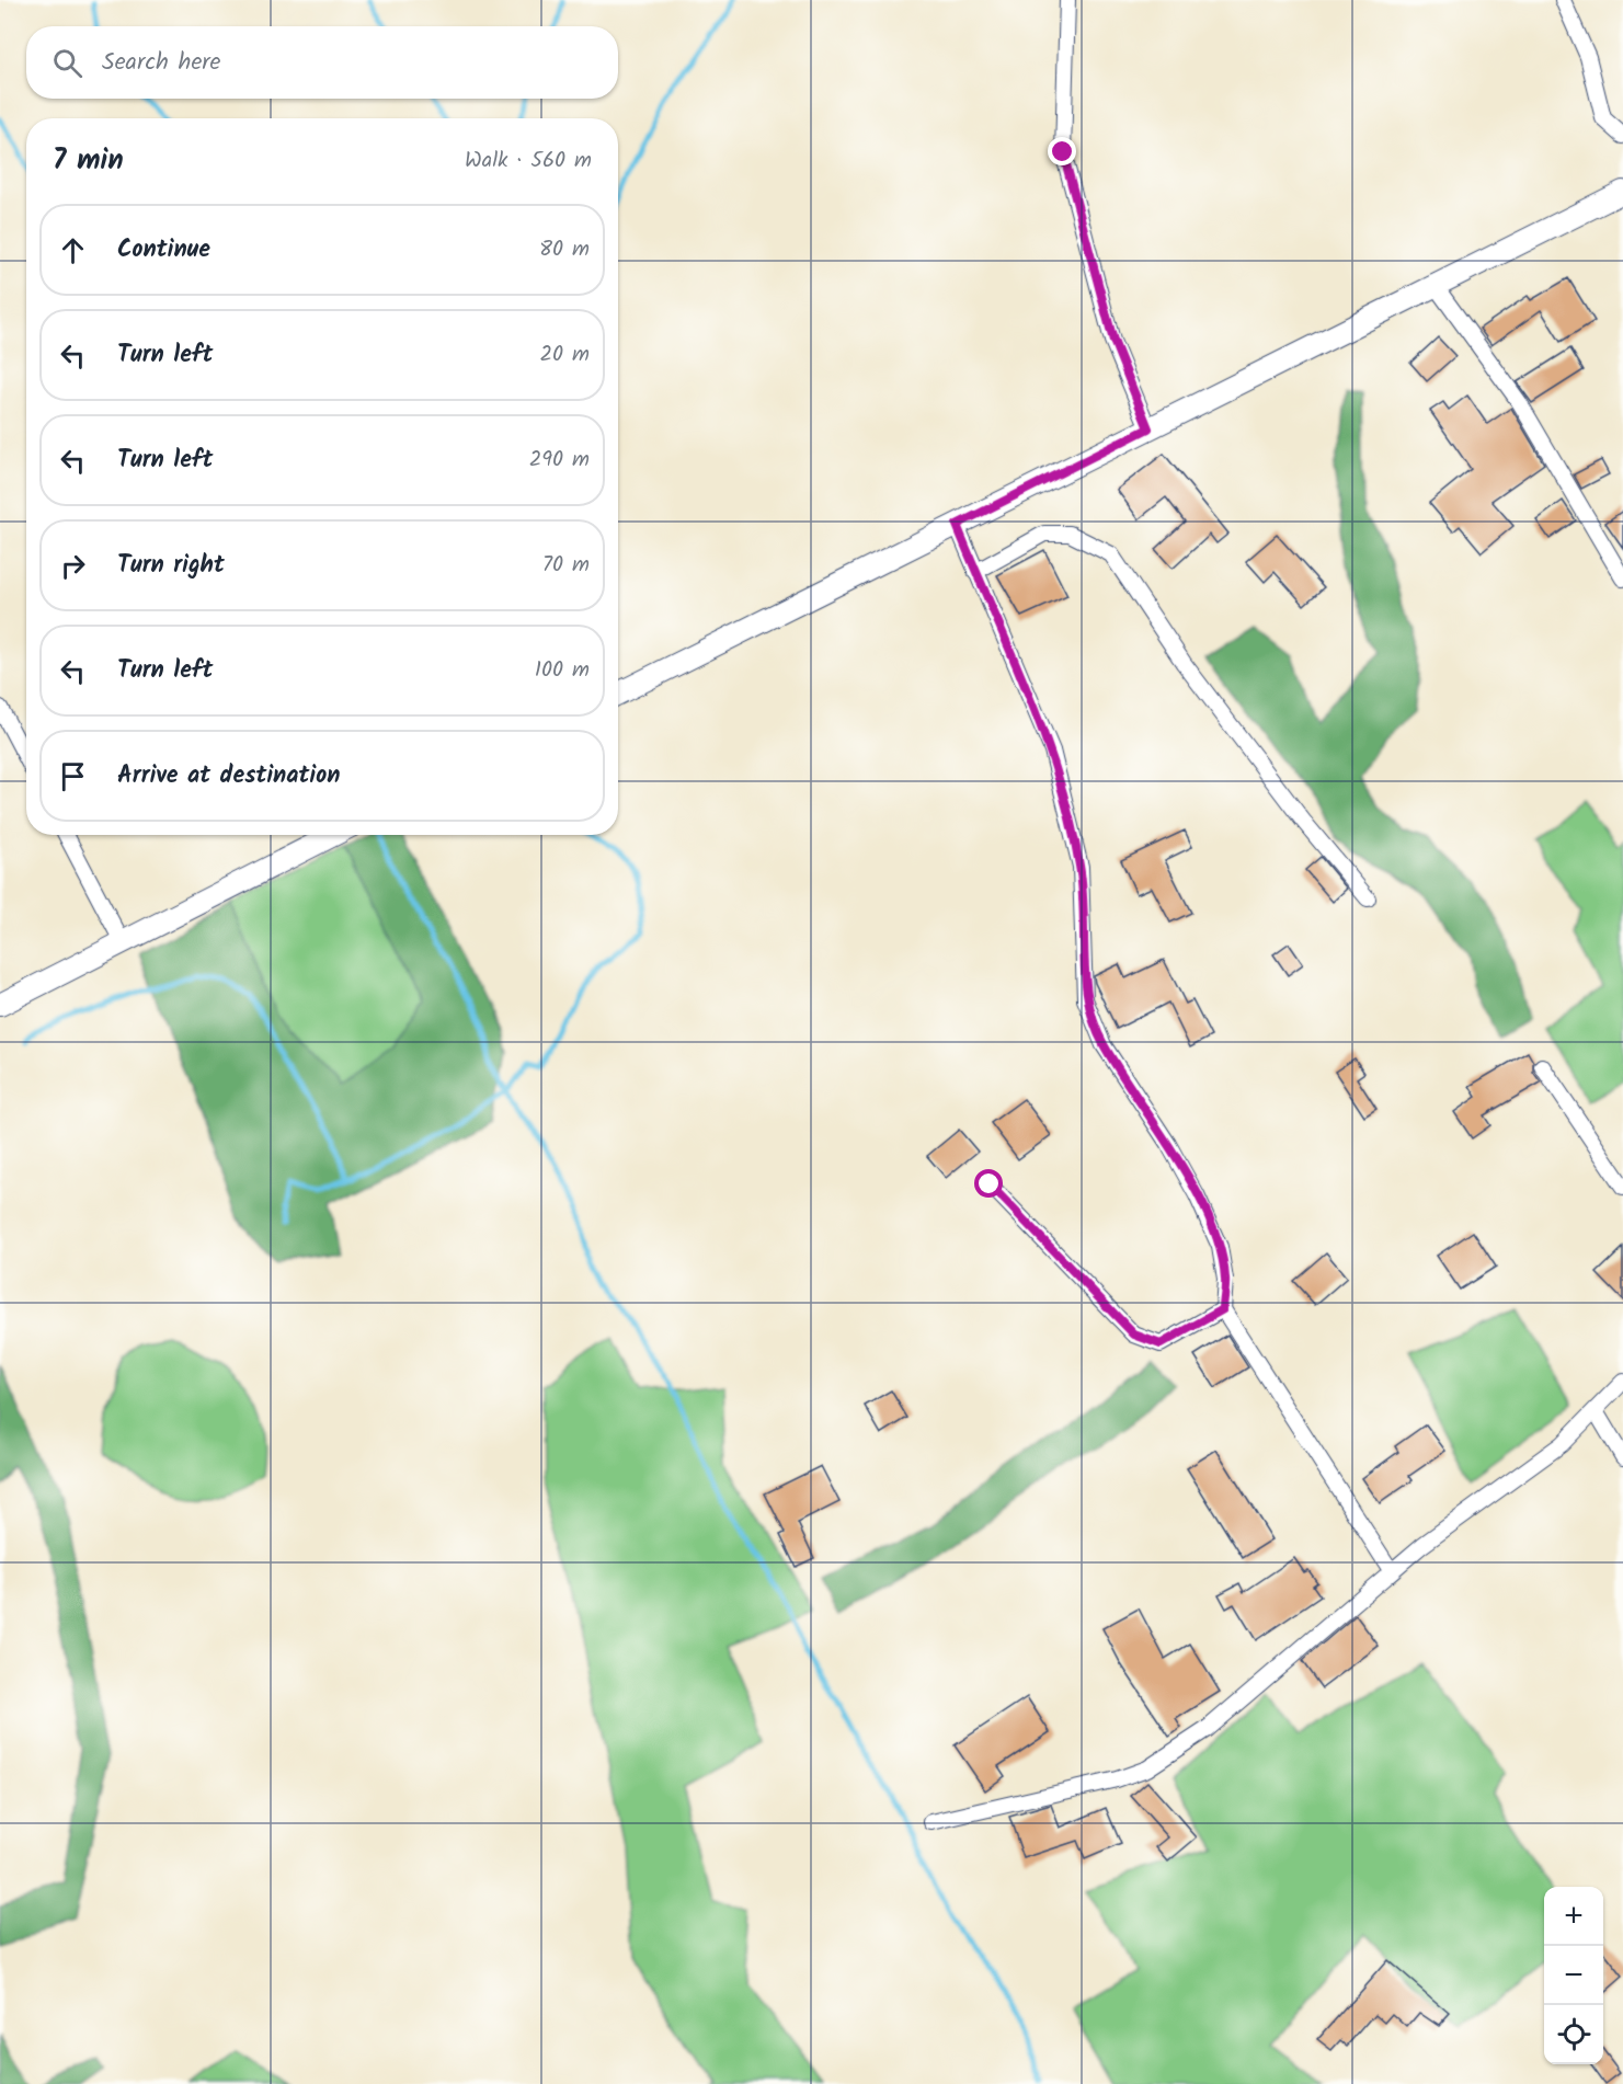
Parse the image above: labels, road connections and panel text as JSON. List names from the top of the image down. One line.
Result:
{"page":{"search":"Search here","heading":["7 min","Walk · 560 m"],"list":[["Continue","80 m"],["Turn left","20 m"],["Turn left","290 m"],["Turn right","70 m"],["Turn left","100 m"],"Arrive at destination"],"map_buttons":["+","−"]}}
